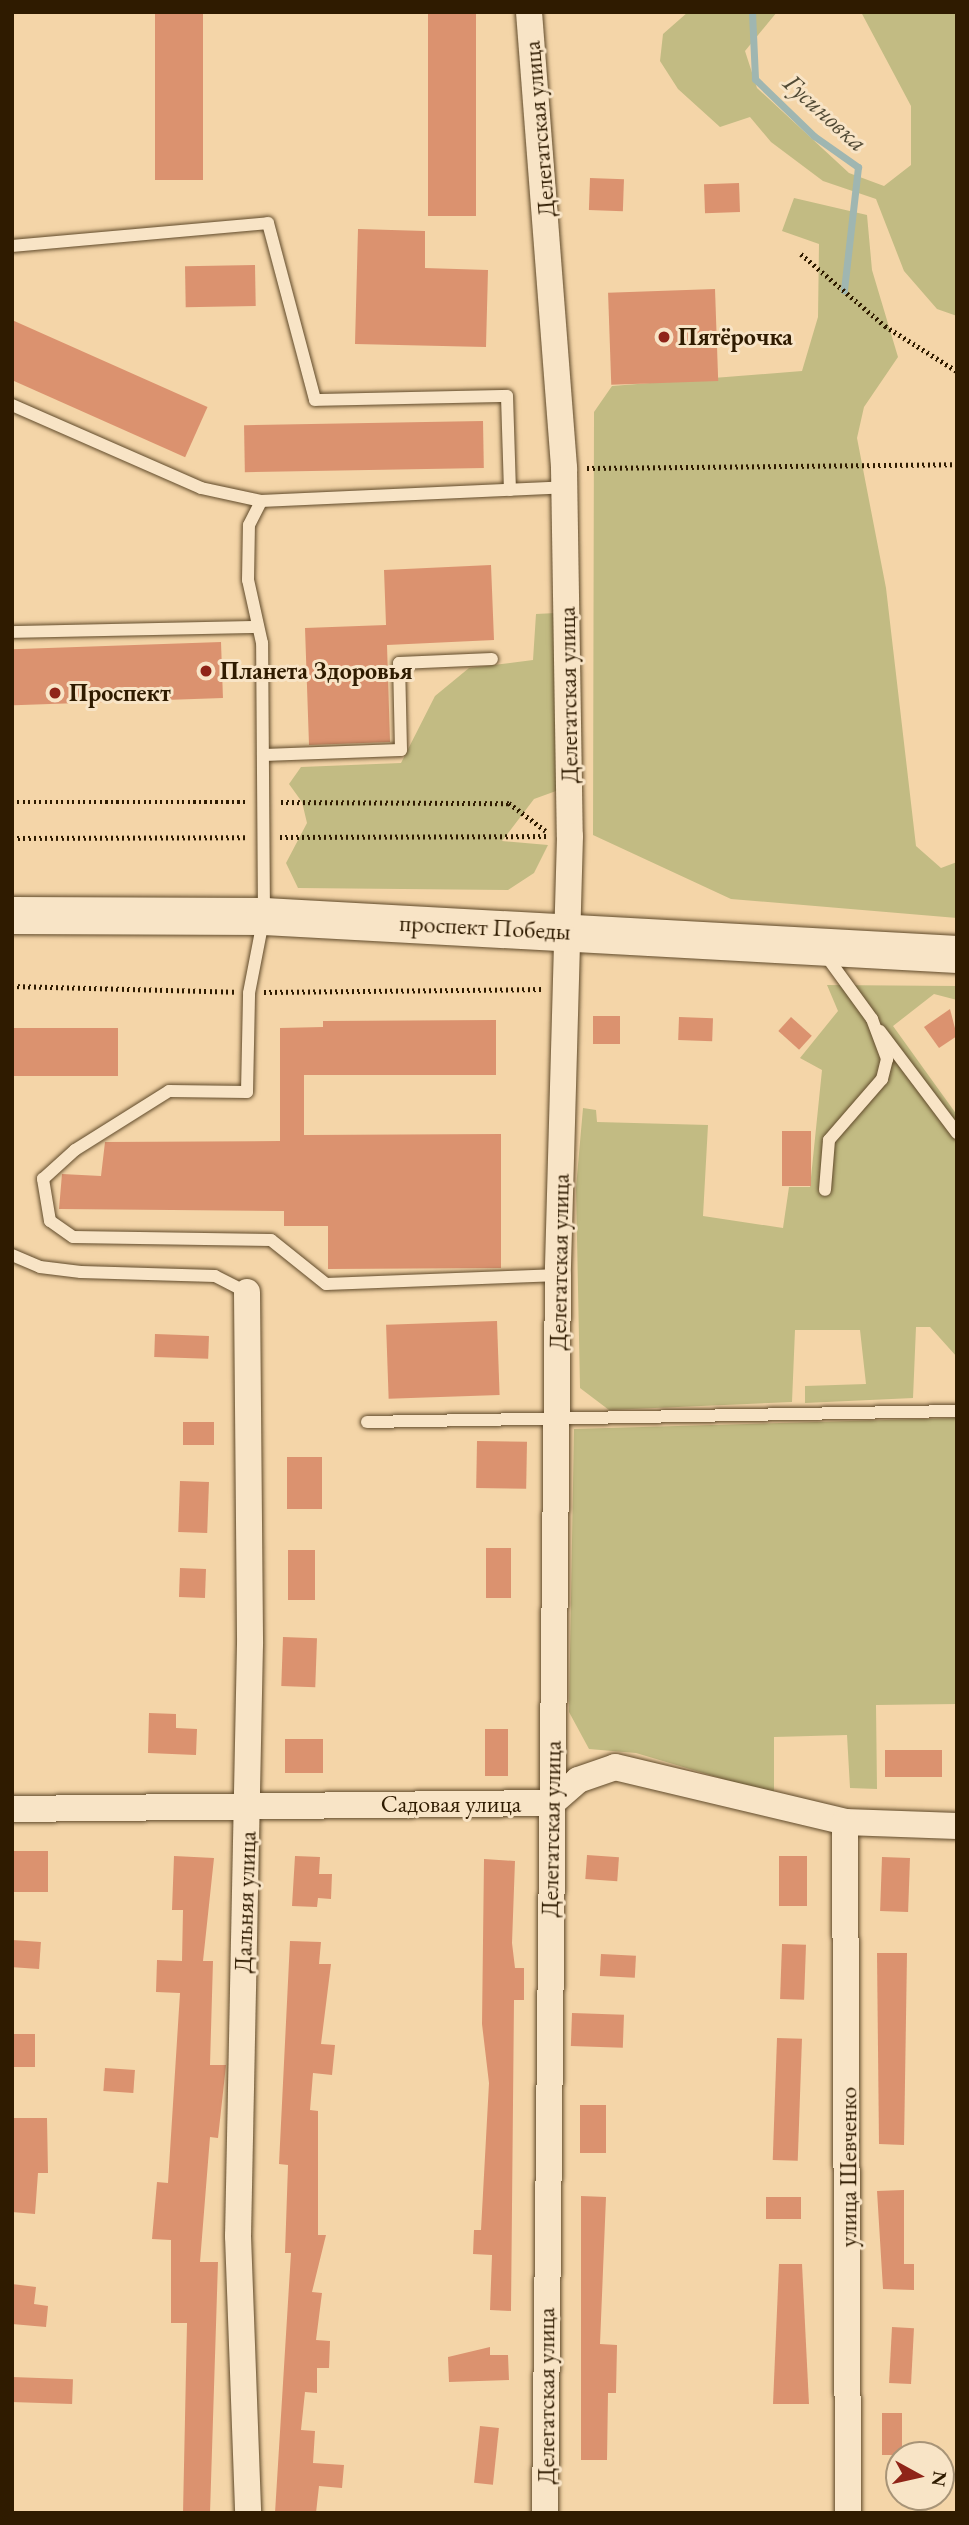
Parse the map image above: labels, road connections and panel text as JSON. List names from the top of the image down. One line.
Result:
{"streets":{"street":["Делегатская улица","проспект Победы","Садовая улица","Дальняя улица","улица Шевченко"]},"crossings":[["Делегатская улица","проспект Победы"],["Делегатская улица","Садовая улица"],["Садовая улица","Дальняя улица"],["Садовая улица","улица Шевченко"]],"water":["Гусиновка"],"places":["Пятёрочка","Планета Здоровья","Проспект"],"north":"right"}
